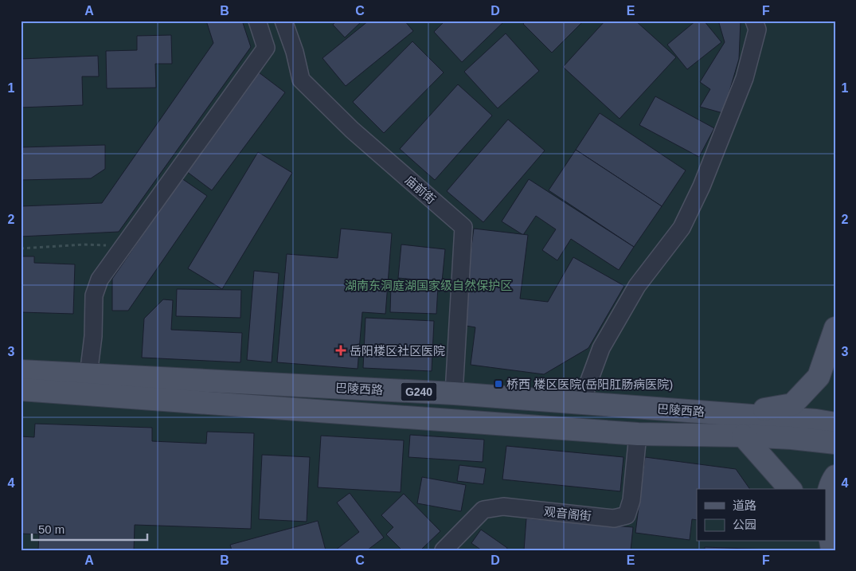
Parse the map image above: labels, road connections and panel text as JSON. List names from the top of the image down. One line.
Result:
{"streets":{"main road":["巴陵西路","G240"],"street":["庙前街","观音阁街"]},"crossings":[["庙前街","巴陵西路"],["巴陵西路","观音阁街"]],"parks":["湖南东洞庭湖国家级自然保护区"],"places":{"health":["岳阳楼区社区医院"],"transit":["桥西 楼区医院(岳阳肛肠病医院)"]},"legend":["道路","公园"],"scale_bar":"50 m","grid":{"columns":["A","B","C","D","E","F"],"rows":["1","2","3","4"]}}
